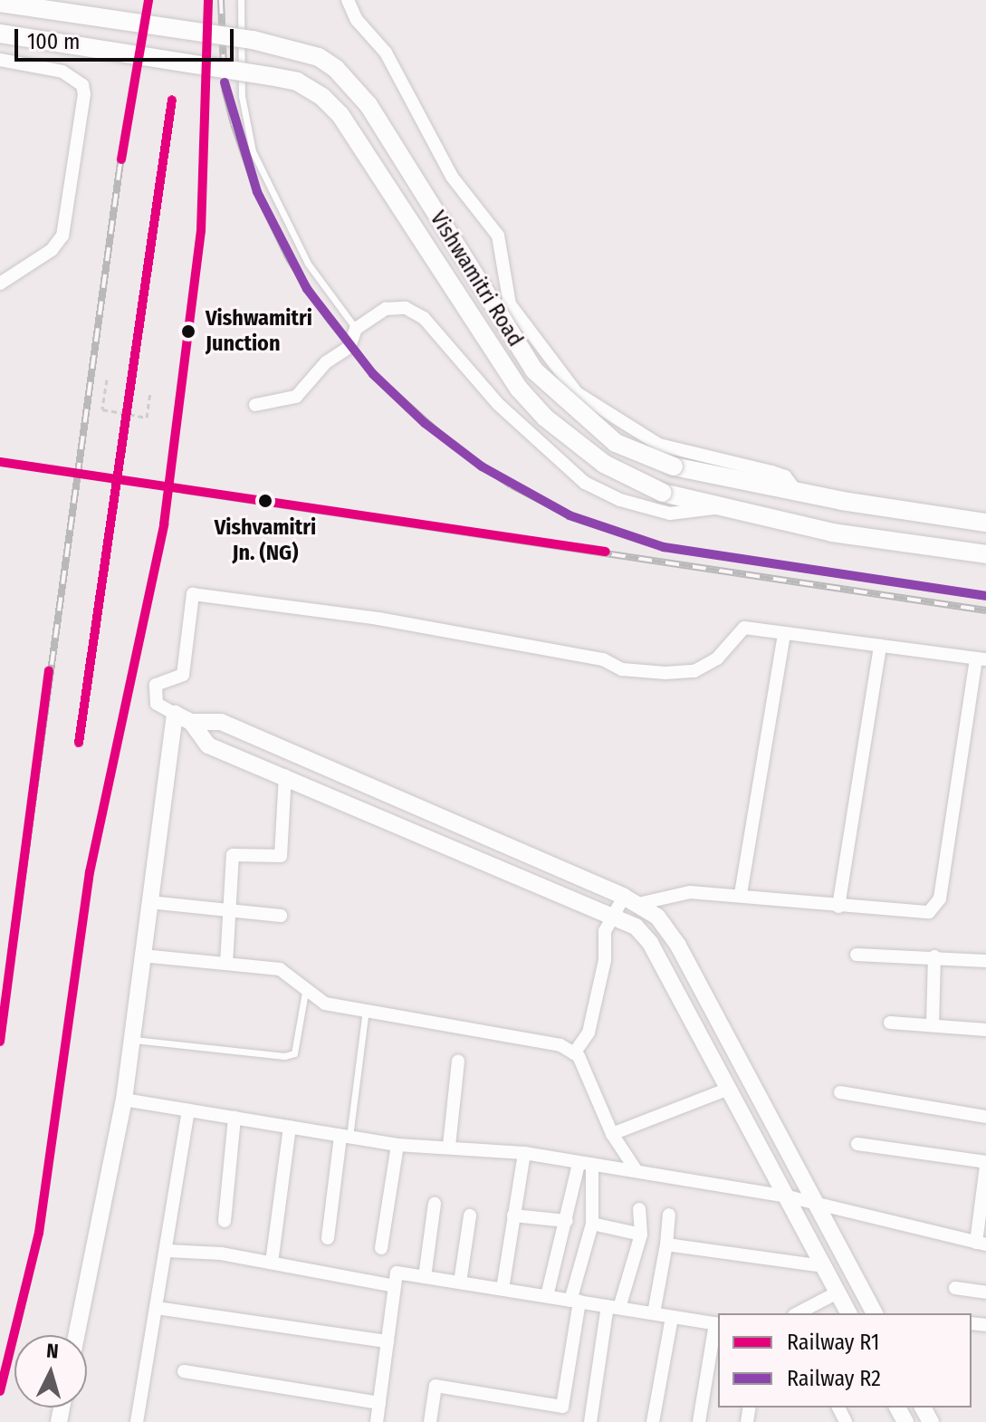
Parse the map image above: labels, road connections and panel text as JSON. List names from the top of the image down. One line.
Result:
{"streets":{"main road":["Vishwamitri Road"]},"places":["Vishwamitri Junction","Vishvamitri Jn. (NG)"],"lines":["rail line R1","rail line R2"],"legend":["Railway R1","Railway R2"],"scale_bar":"100 m","north":"top"}
